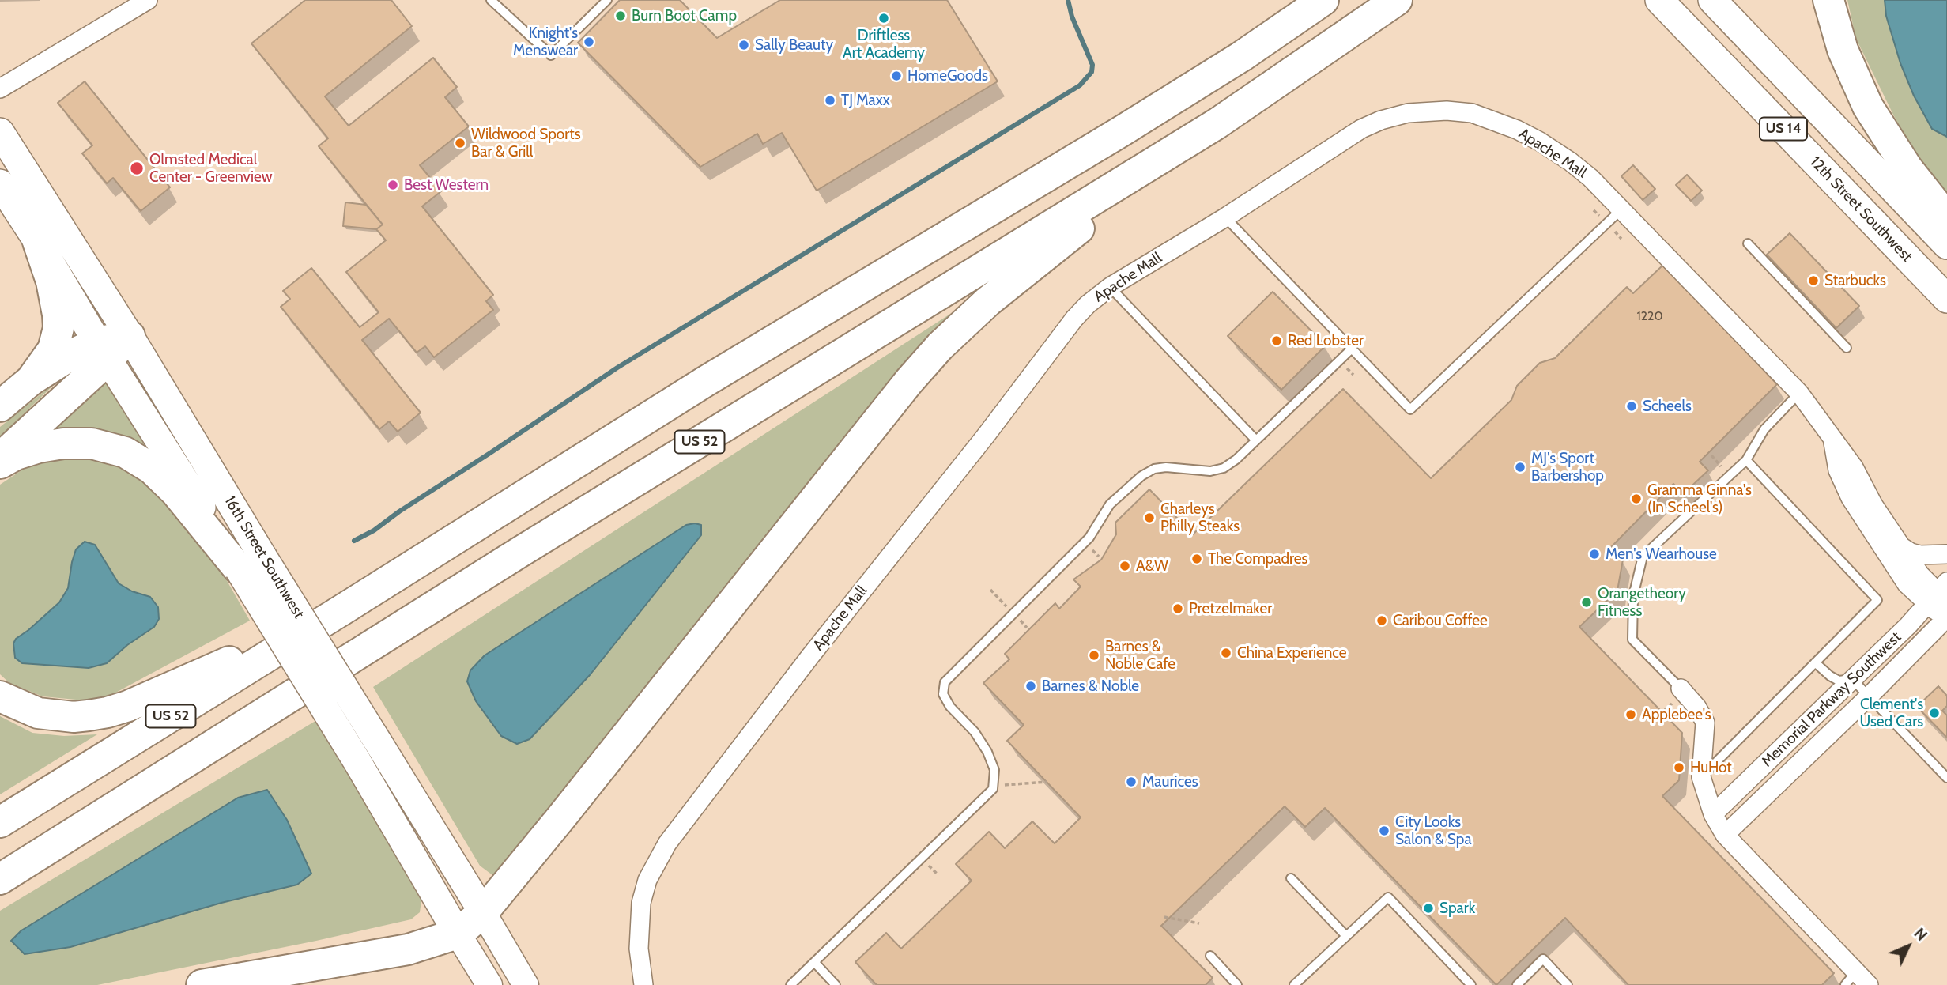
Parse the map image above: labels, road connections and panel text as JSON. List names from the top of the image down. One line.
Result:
{"streets":{"highway":["US 52"],"main road":["US 14","12th Street Southwest","16th Street Southwest"],"street":["Apache Mall","Memorial Parkway Southwest"]},"crossings":[["Apache Mall","Memorial Parkway Southwest"]],"places":["Burn Boot Camp","Driftless Art Academy","Knight's Menswear","Sally Beauty","HomeGoods","TJ Maxx","Wildwood Sports Bar & Grill","Olmsted Medical Center - Greenview","Best Western","Starbucks","Red Lobster","Scheels","MJ's Sport Barbershop","Gramma Ginna's (In Scheel's)","Charleys Philly Steaks","Men's Wearhouse","The Compadres","A&W","Orangetheory Fitness","Pretzelmaker","Caribou Coffee","China Experience","Barnes & Noble Cafe","Barnes & Noble","Clement's Used Cars","Applebee's","HuHot","Maurices","City Looks Salon & Spa","Spark"],"house_numbers":["1220"],"north":"top right"}
